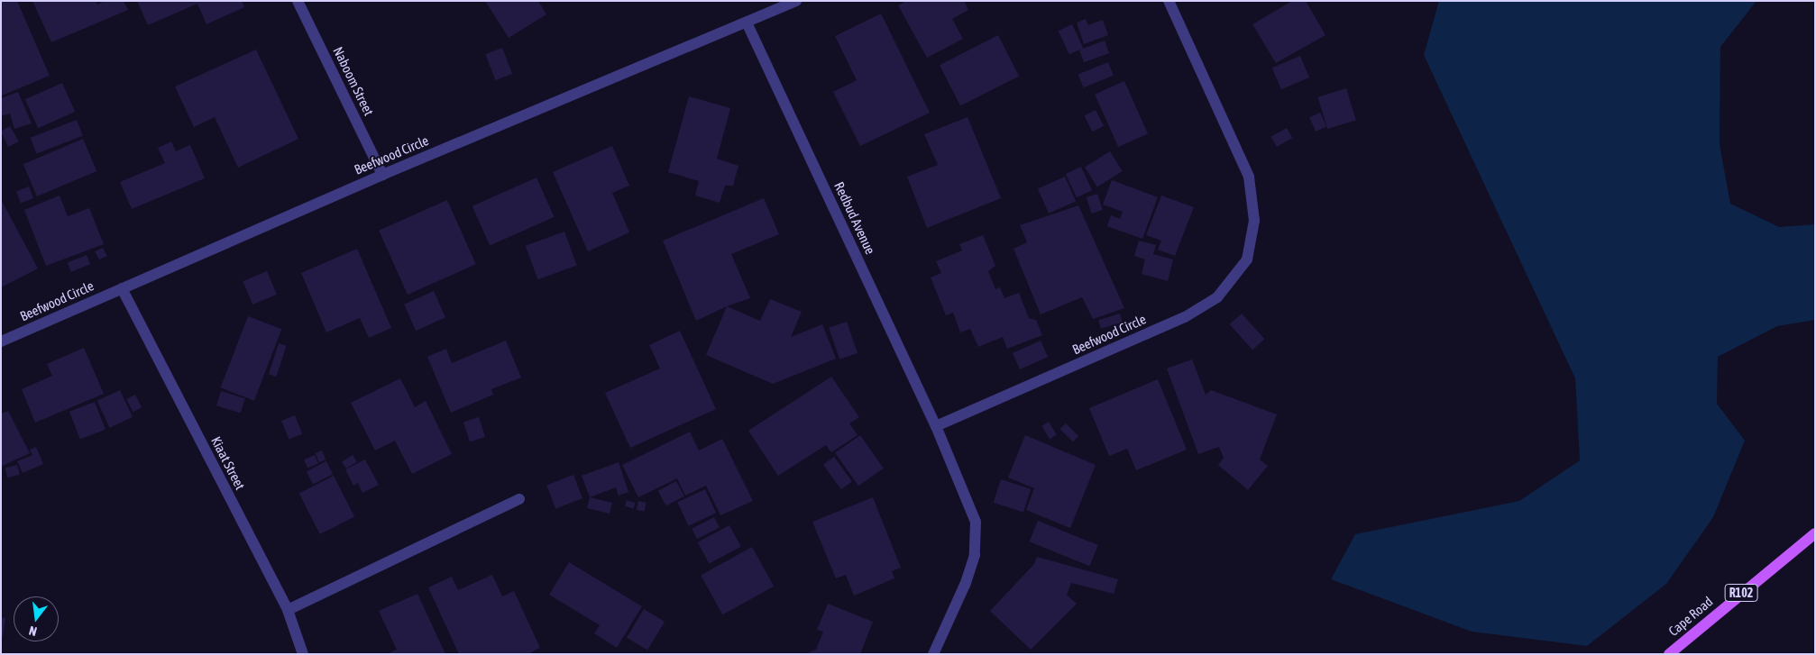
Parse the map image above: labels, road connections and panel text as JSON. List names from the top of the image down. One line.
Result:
{"streets":{"main road":["R102","Cape Road"],"street":["Naboom Street","Beefwood Circle","Redbud Avenue","Kiaat Street"]},"crossings":[["Naboom Street","Beefwood Circle"],["Beefwood Circle","Redbud Avenue"],["Beefwood Circle","Kiaat Street"]],"north":"bottom"}
